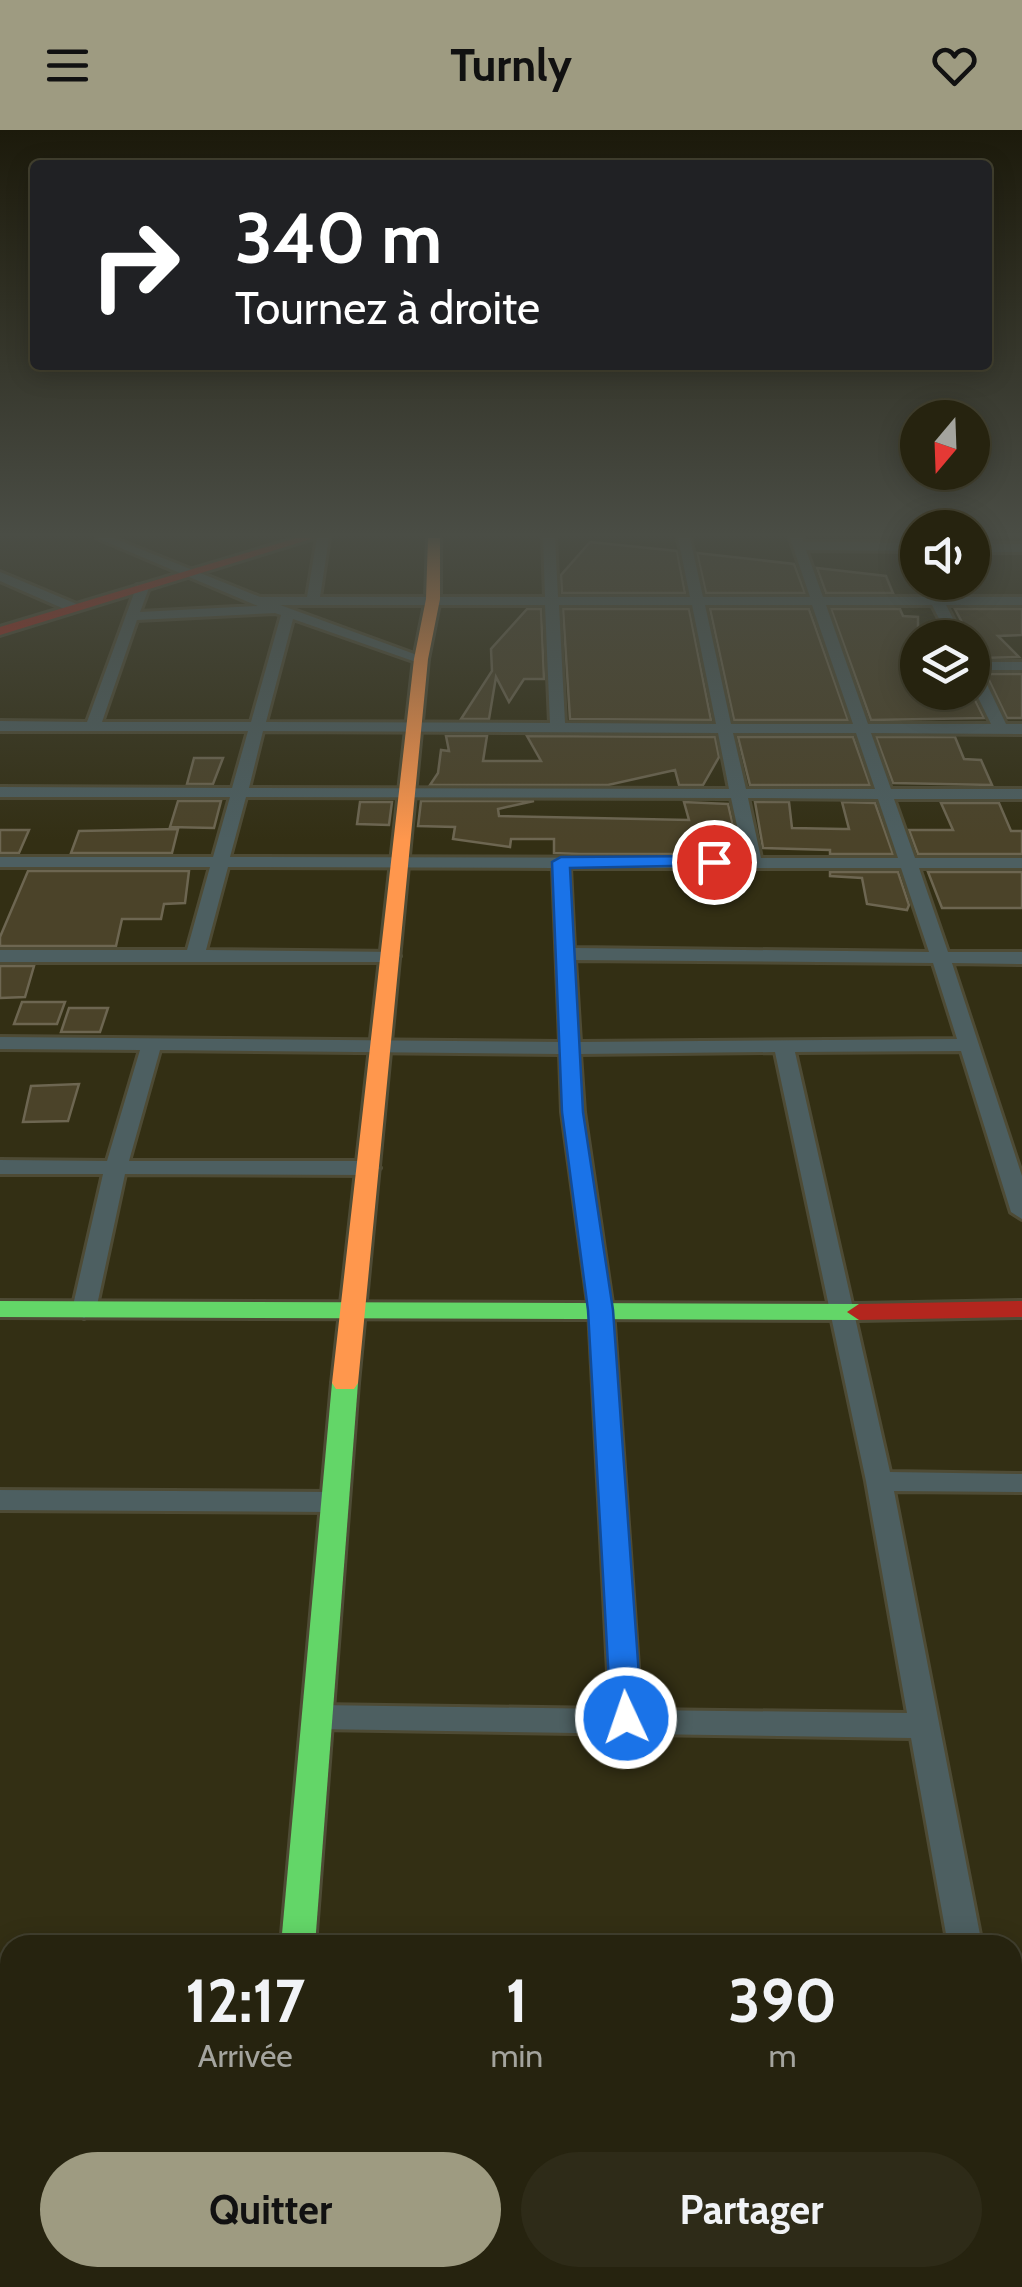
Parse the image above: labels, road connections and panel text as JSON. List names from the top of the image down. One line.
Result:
{"north":"bottom","page":{"header":"Turnly","turn":["340 m","Tournez à droite"],"eta":["12:17","Arrivée","1","min","390","m"],"buttons":["Quitter","Partager"]}}
